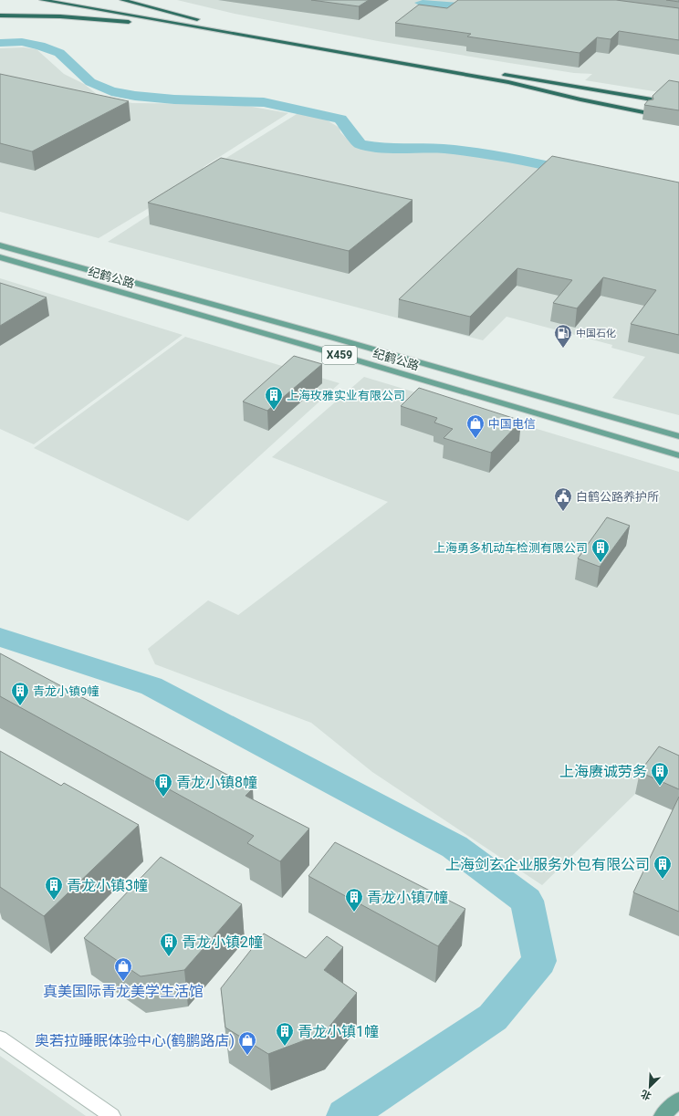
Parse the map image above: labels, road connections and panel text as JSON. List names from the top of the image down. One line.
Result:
{"streets":{"main road":["纪鹤公路","X459"]},"places":{"fuel station":["中国石化"],"building":["上海玫雅实业有限公司","上海勇多机动车检测有限公司","青龙小镇9幢","上海赓诚劳务","青龙小镇8幢","上海剑玄企业服务外包有限公司","青龙小镇3幢","青龙小镇7幢","青龙小镇2幢","青龙小镇1幢"],"shop":["中国电信","真美国际青龙美学生活馆","奥若拉睡眠体验中心(鹤鹏路店)"],"public building":["白鹤公路养护所"]},"north":"bottom left"}
